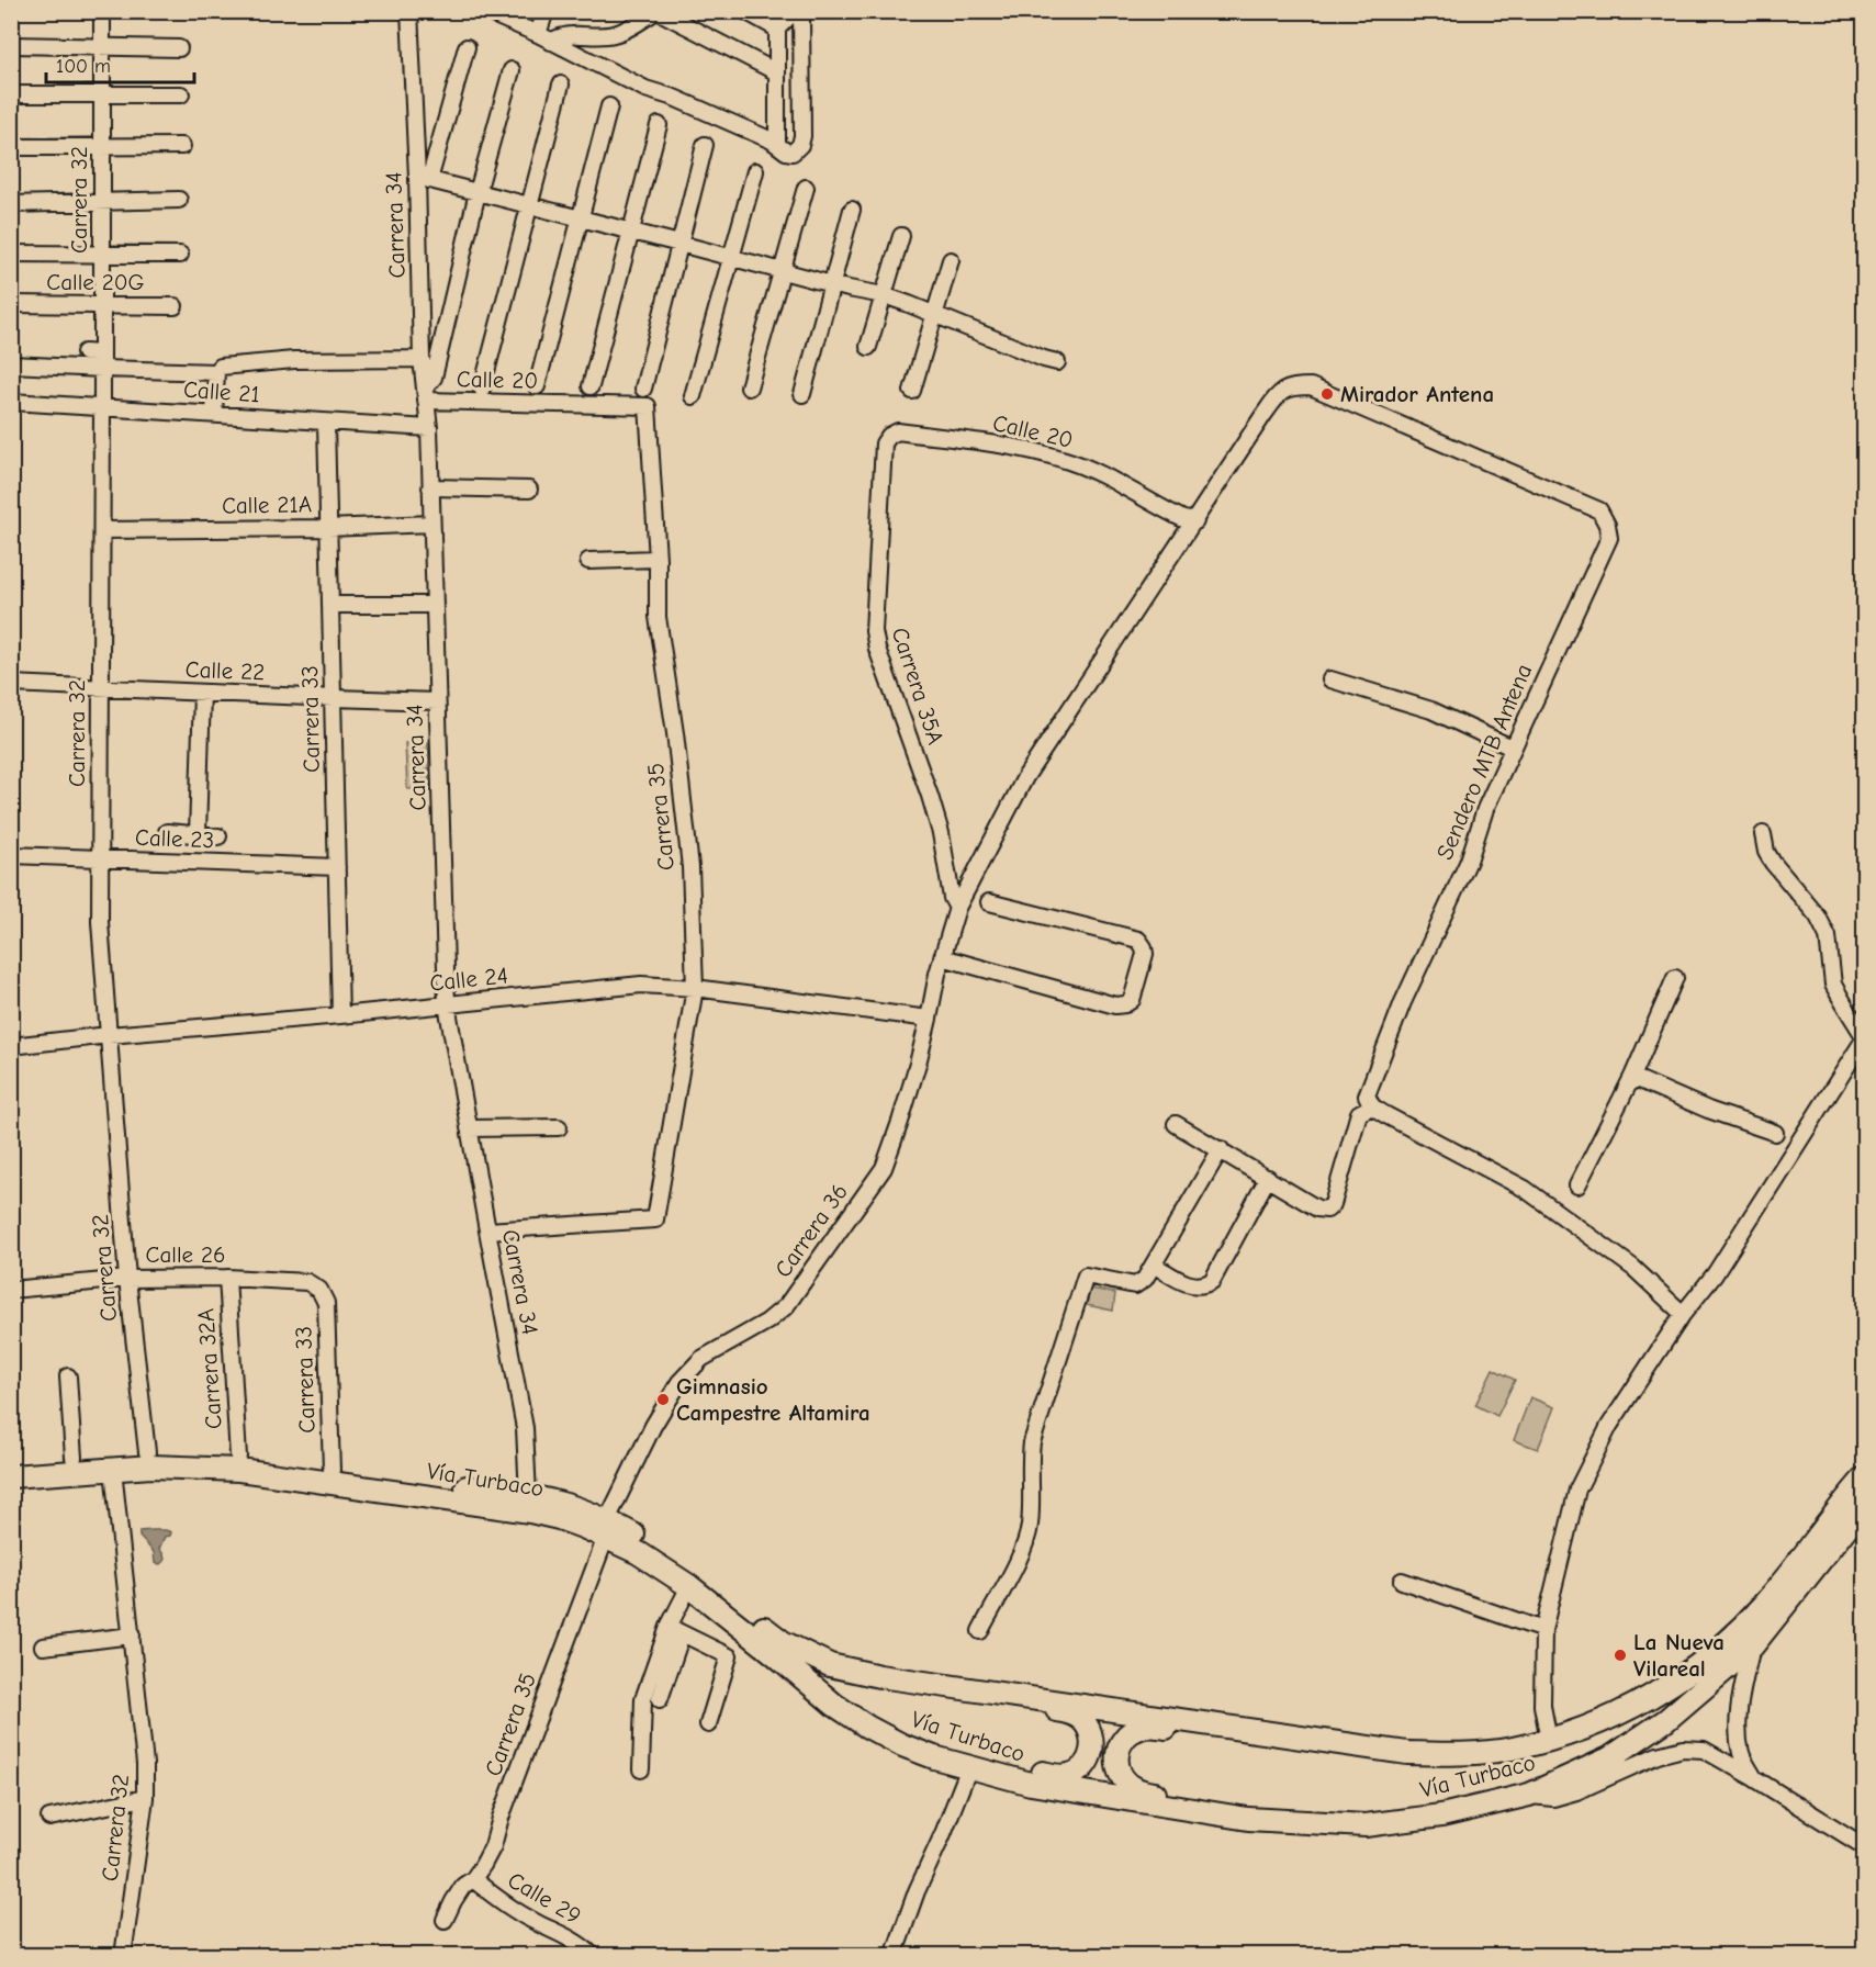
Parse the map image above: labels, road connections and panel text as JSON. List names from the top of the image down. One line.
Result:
{"streets":{"highway":["Vía Turbaco"],"street":["Carrera 32","Carrera 34","Calle 20G","Calle 20","Calle 21","Calle 21A","Calle 22","Carrera 35A","Carrera 33","Sendero MTB Antena","Carrera 35","Calle 23","Calle 24","Carrera 36","Calle 26","Carrera 32A","Calle 29"]},"crossings":[["Carrera 32","Calle 20G"],["Carrera 32","Calle 21"],["Carrera 32","Calle 21A"],["Carrera 32","Calle 22"],["Carrera 32","Calle 23"],["Carrera 32","Calle 24"],["Carrera 32","Calle 26"],["Carrera 32","Vía Turbaco"],["Carrera 34","Calle 20"],["Carrera 34","Calle 21"],["Carrera 34","Calle 21A"],["Carrera 34","Calle 22"],["Carrera 34","Carrera 35"],["Carrera 34","Calle 24"],["Carrera 34","Vía Turbaco"],["Calle 20","Carrera 35A"],["Calle 20","Sendero MTB Antena"],["Calle 20","Carrera 35"],["Calle 21","Carrera 33"],["Calle 21A","Carrera 33"],["Calle 22","Carrera 33"],["Carrera 35A","Sendero MTB Antena"],["Carrera 35A","Carrera 36"],["Carrera 33","Calle 23"],["Carrera 33","Calle 24"],["Carrera 33","Calle 26"],["Carrera 33","Vía Turbaco"],["Sendero MTB Antena","Carrera 36"],["Carrera 35","Calle 24"],["Carrera 35","Carrera 36"],["Carrera 35","Vía Turbaco"],["Carrera 35","Calle 29"],["Calle 24","Carrera 36"],["Carrera 36","Vía Turbaco"],["Calle 26","Carrera 32A"],["Carrera 32A","Vía Turbaco"]],"places":["Mirador Antena","Gimnasio Campestre Altamira","La Nueva Vilareal"],"scale_bar":"100 m"}
